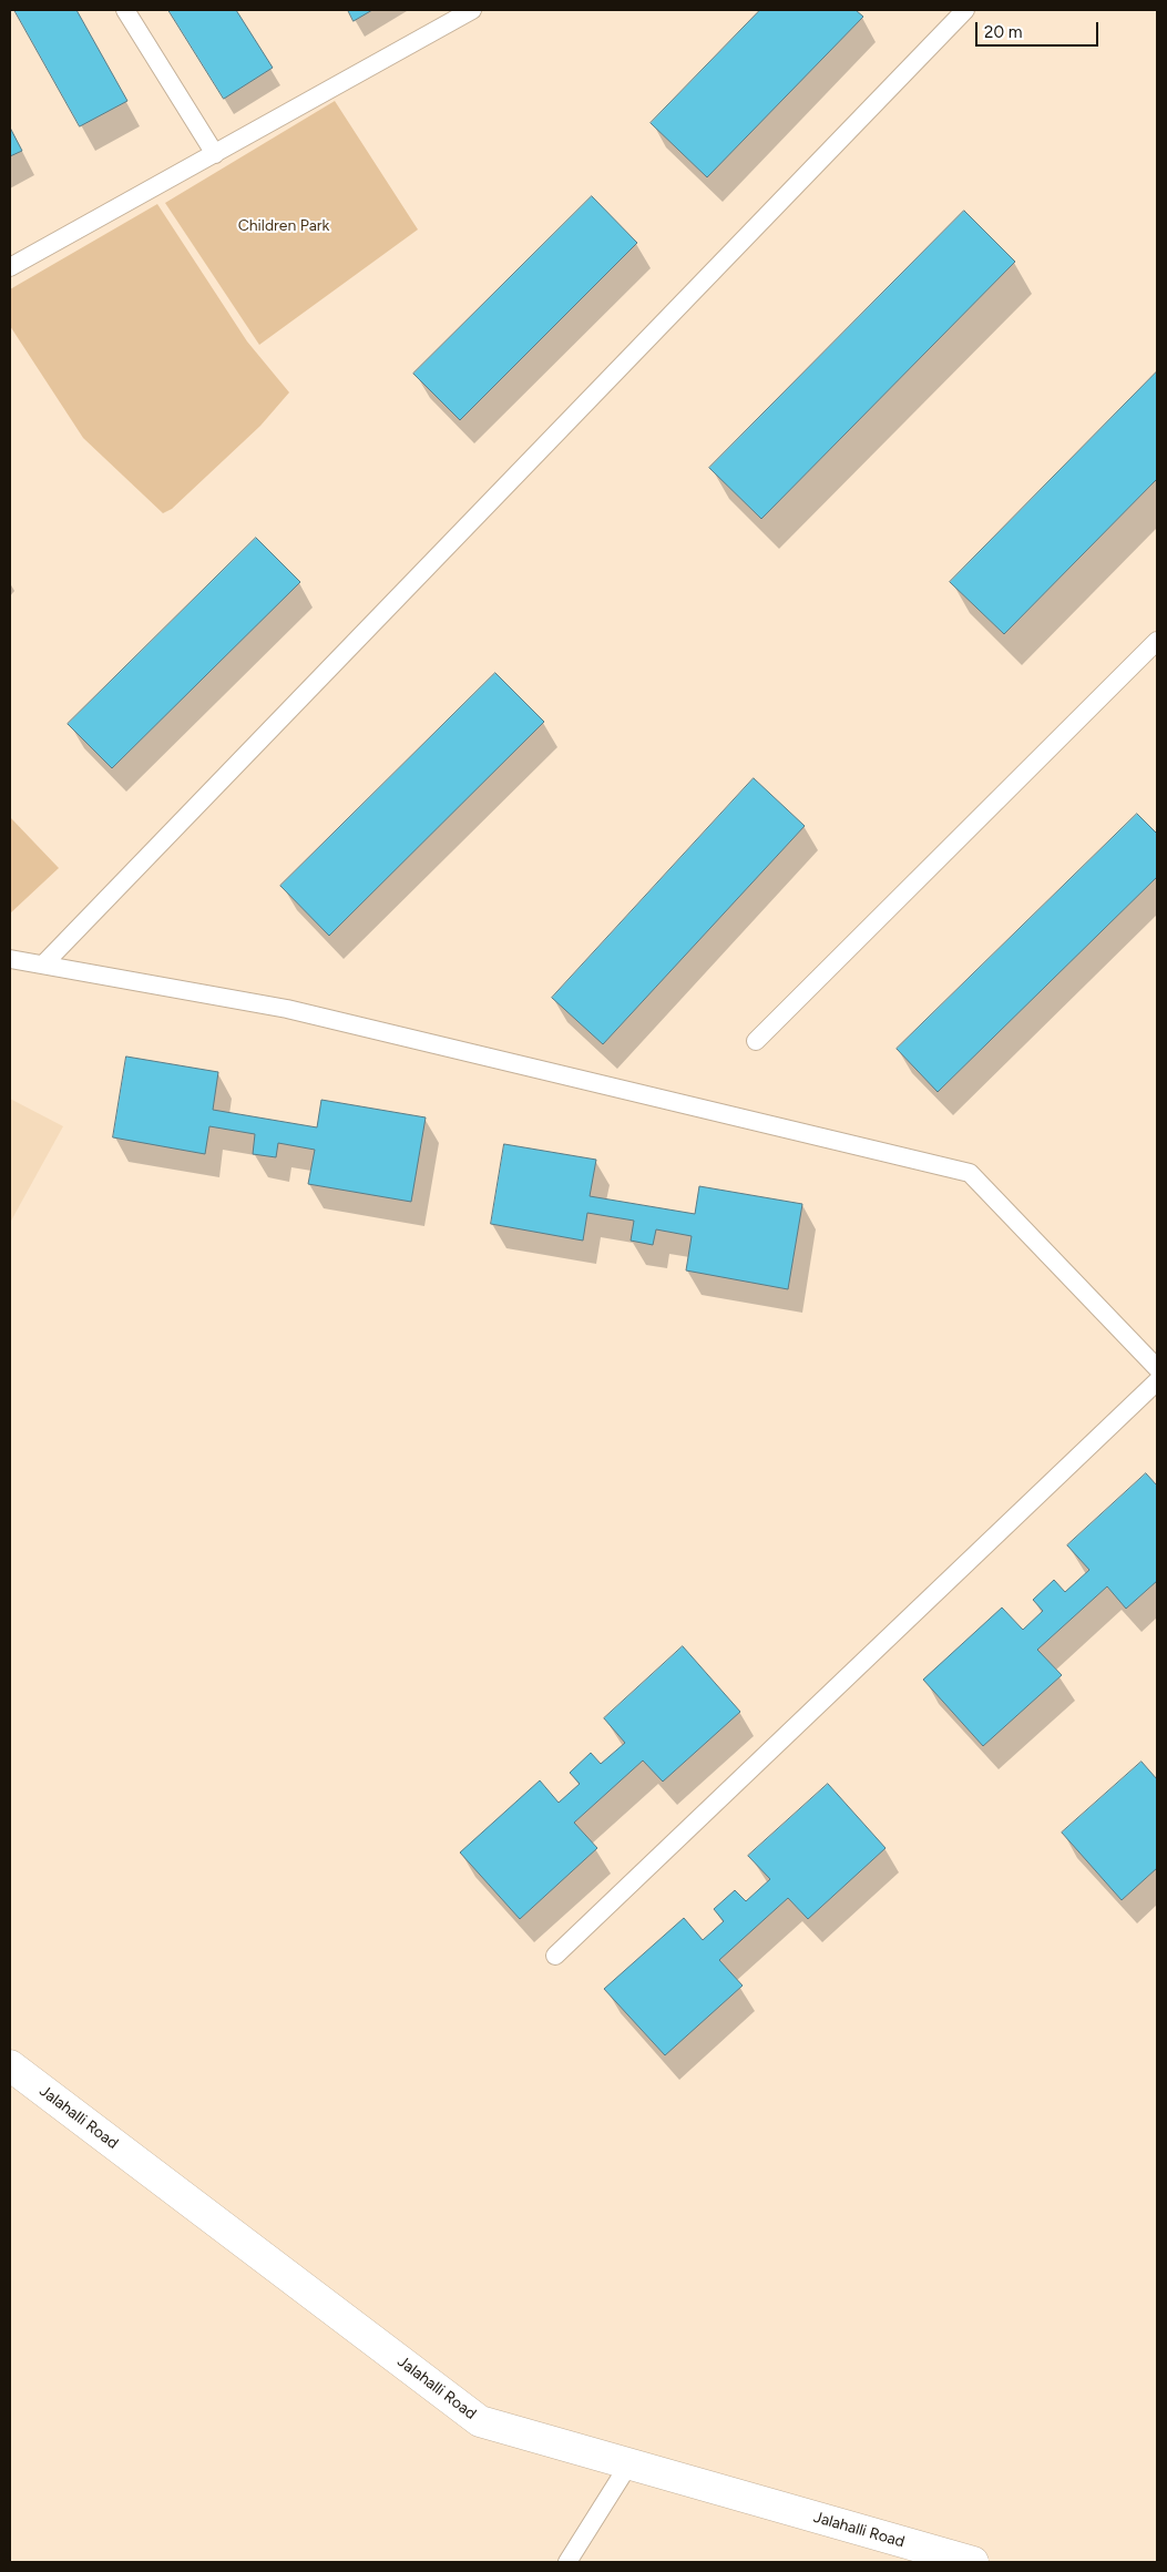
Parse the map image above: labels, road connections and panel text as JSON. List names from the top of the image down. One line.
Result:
{"streets":{"main road":["Jalahalli Road"]},"parks":["Children Park"],"scale_bar":"20 m"}
